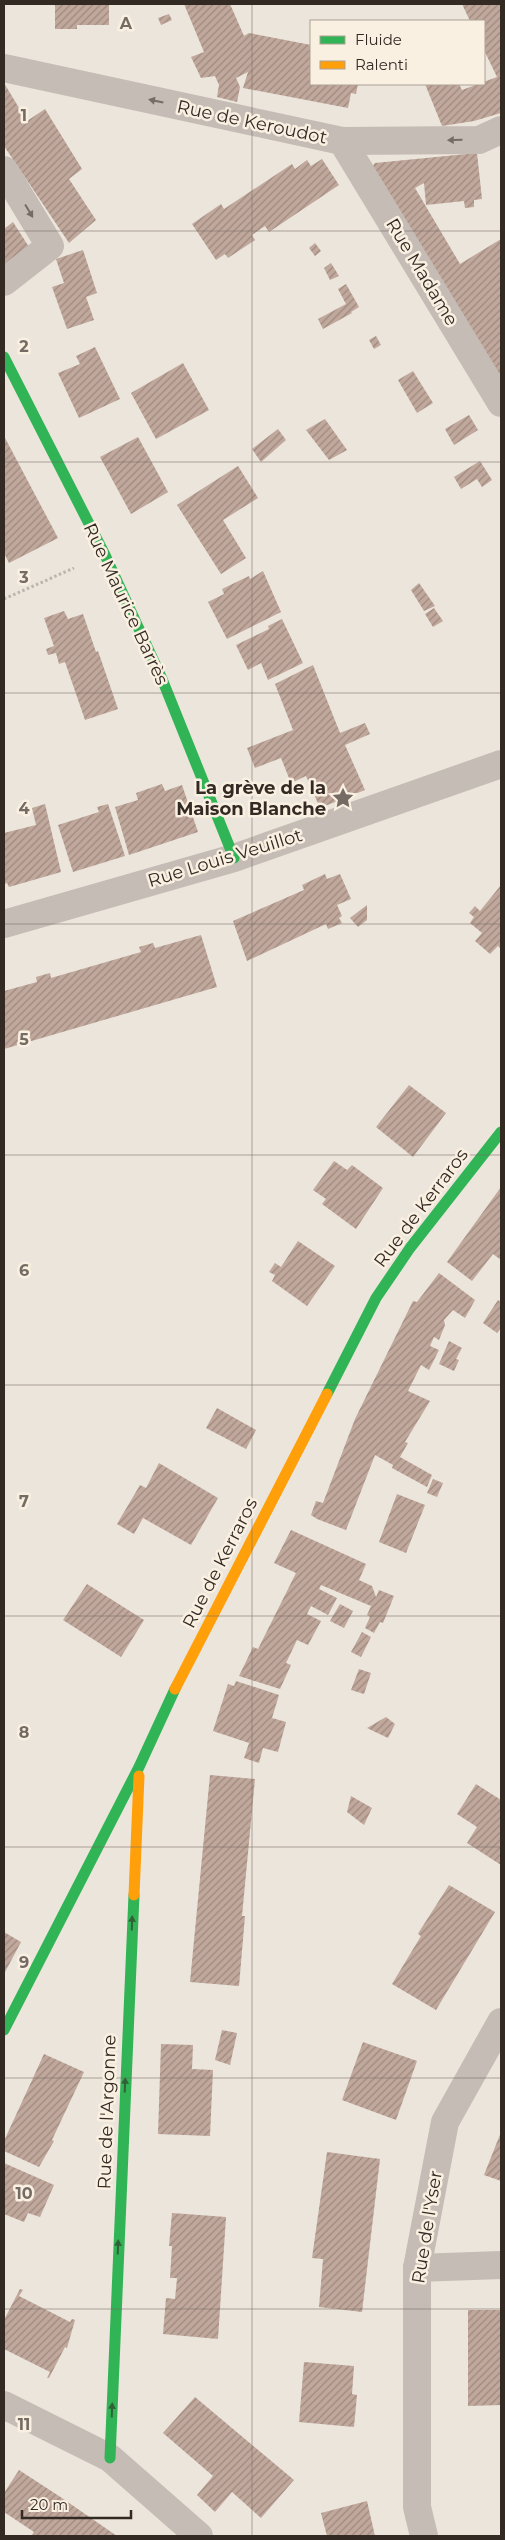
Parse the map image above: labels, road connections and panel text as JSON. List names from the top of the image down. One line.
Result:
{"streets":{"street":["Rue de Keroudot","Rue Madame","Rue Maurice Barrès","Rue Louis Veuillot","Rue de Kerraros","Rue de l'Argonne","Rue de l'Yser"]},"crossings":[["Rue de Keroudot","Rue Madame"],["Rue Maurice Barrès","Rue Louis Veuillot"],["Rue de Kerraros","Rue de l'Argonne"]],"one_way":["Rue de Keroudot","Rue de l'Argonne"],"places":{"place":["La grève de la Maison Blanche"]},"legend":["Fluide","Ralenti"],"scale_bar":"20 m","grid":{"columns":["A"],"rows":["1","2","3","4","5","6","7","8","9","10","11"]}}
